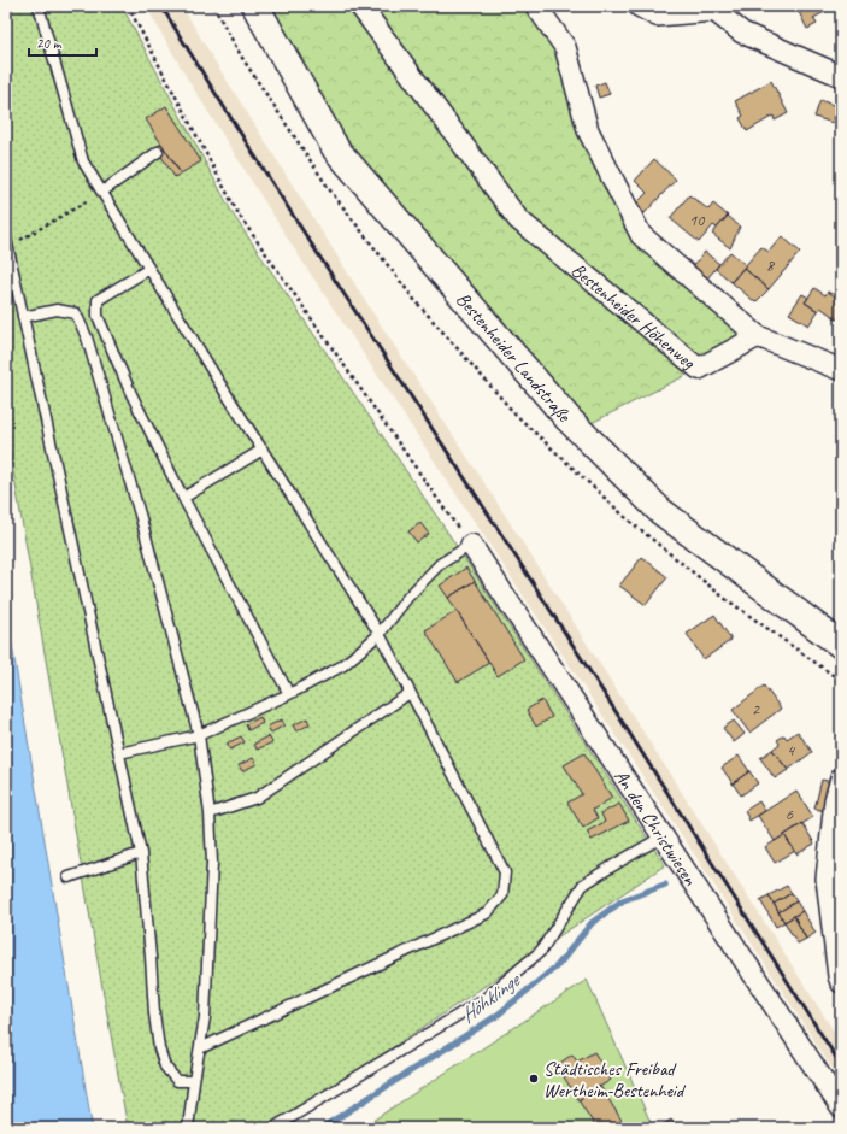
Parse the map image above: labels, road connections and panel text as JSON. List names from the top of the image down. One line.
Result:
{"streets":{"main road":["Bestenheider Landstraße"],"street":["Bestenheider Höhenweg","An den Christwiesen"]},"water":["Höhklinge"],"places":["Städtisches Freibad Wertheim-Bestenheid"],"house_numbers":["10","8","2","4","6"],"scale_bar":"20 m"}
